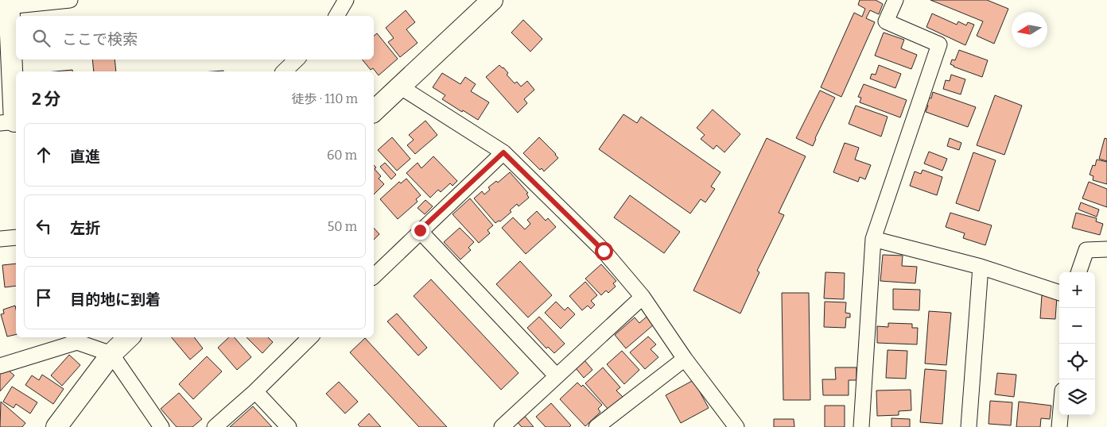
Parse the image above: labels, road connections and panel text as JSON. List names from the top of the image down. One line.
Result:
{"north":"left","page":{"search":"ここで検索","heading":["2 分","徒歩 · 110 m"],"list":[["直進","60 m"],["左折","50 m"],"目的地に到着"],"map_buttons":["+","−"]}}
